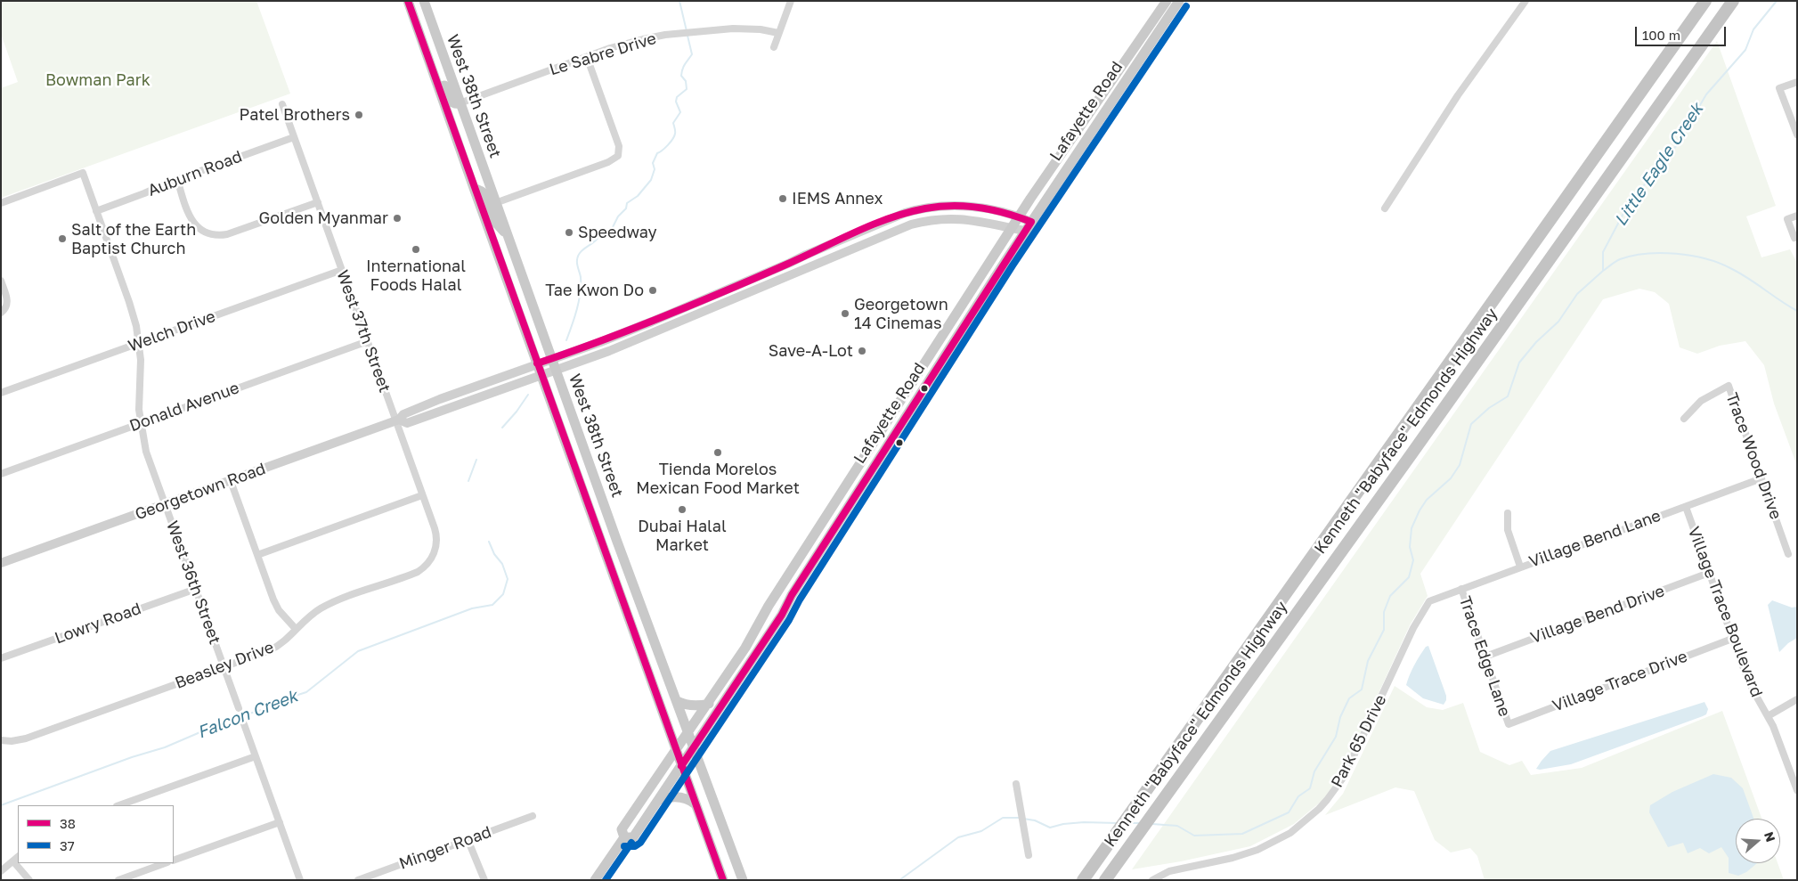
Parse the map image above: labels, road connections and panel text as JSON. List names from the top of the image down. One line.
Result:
{"streets":{"highway":["Kenneth \"Babyface\" Edmonds Highway"],"main road":["West 38th Street","Lafayette Road","Georgetown Road"],"street":["Le Sabre Drive","Auburn Road","Welch Drive","West 37th Street","Donald Avenue","Trace Wood Drive","Village Bend Lane","West 36th Street","Village Trace Boulevard","Village Bend Drive","Lowry Road","Trace Edge Lane","Beasley Drive","Village Trace Drive","Park 65 Drive","Minger Road"]},"crossings":[["Le Sabre Drive","West 38th Street"],["West 38th Street","Lafayette Road"],["West 38th Street","Georgetown Road"],["Lafayette Road","Georgetown Road"],["Auburn Road","West 37th Street"],["Auburn Road","West 36th Street"],["Welch Drive","West 37th Street"],["Welch Drive","West 36th Street"],["West 37th Street","Donald Avenue"],["West 37th Street","Georgetown Road"],["West 37th Street","Beasley Drive"],["Donald Avenue","West 36th Street"],["Trace Wood Drive","Village Bend Lane"],["Georgetown Road","West 36th Street"],["Village Bend Lane","Village Trace Boulevard"],["Village Bend Lane","Trace Edge Lane"],["Village Bend Lane","Park 65 Drive"],["West 36th Street","Lowry Road"],["West 36th Street","Beasley Drive"],["Village Trace Boulevard","Village Bend Drive"],["Village Trace Boulevard","Village Trace Drive"],["Village Bend Drive","Trace Edge Lane"],["Trace Edge Lane","Village Trace Drive"]],"water":["Little Eagle Creek","Falcon Creek"],"parks":["Bowman Park"],"places":["Patel Brothers","IEMS Annex","Golden Myanmar","Speedway","Salt of the Earth Baptist Church","International Foods Halal","Tae Kwon Do","Georgetown 14 Cinemas","Save-A-Lot","Tienda Morelos Mexican Food Market","Dubai Halal Market"],"lines":["transit line 38","transit line 37"],"legend":["38","37"],"scale_bar":"100 m","north":"right"}
